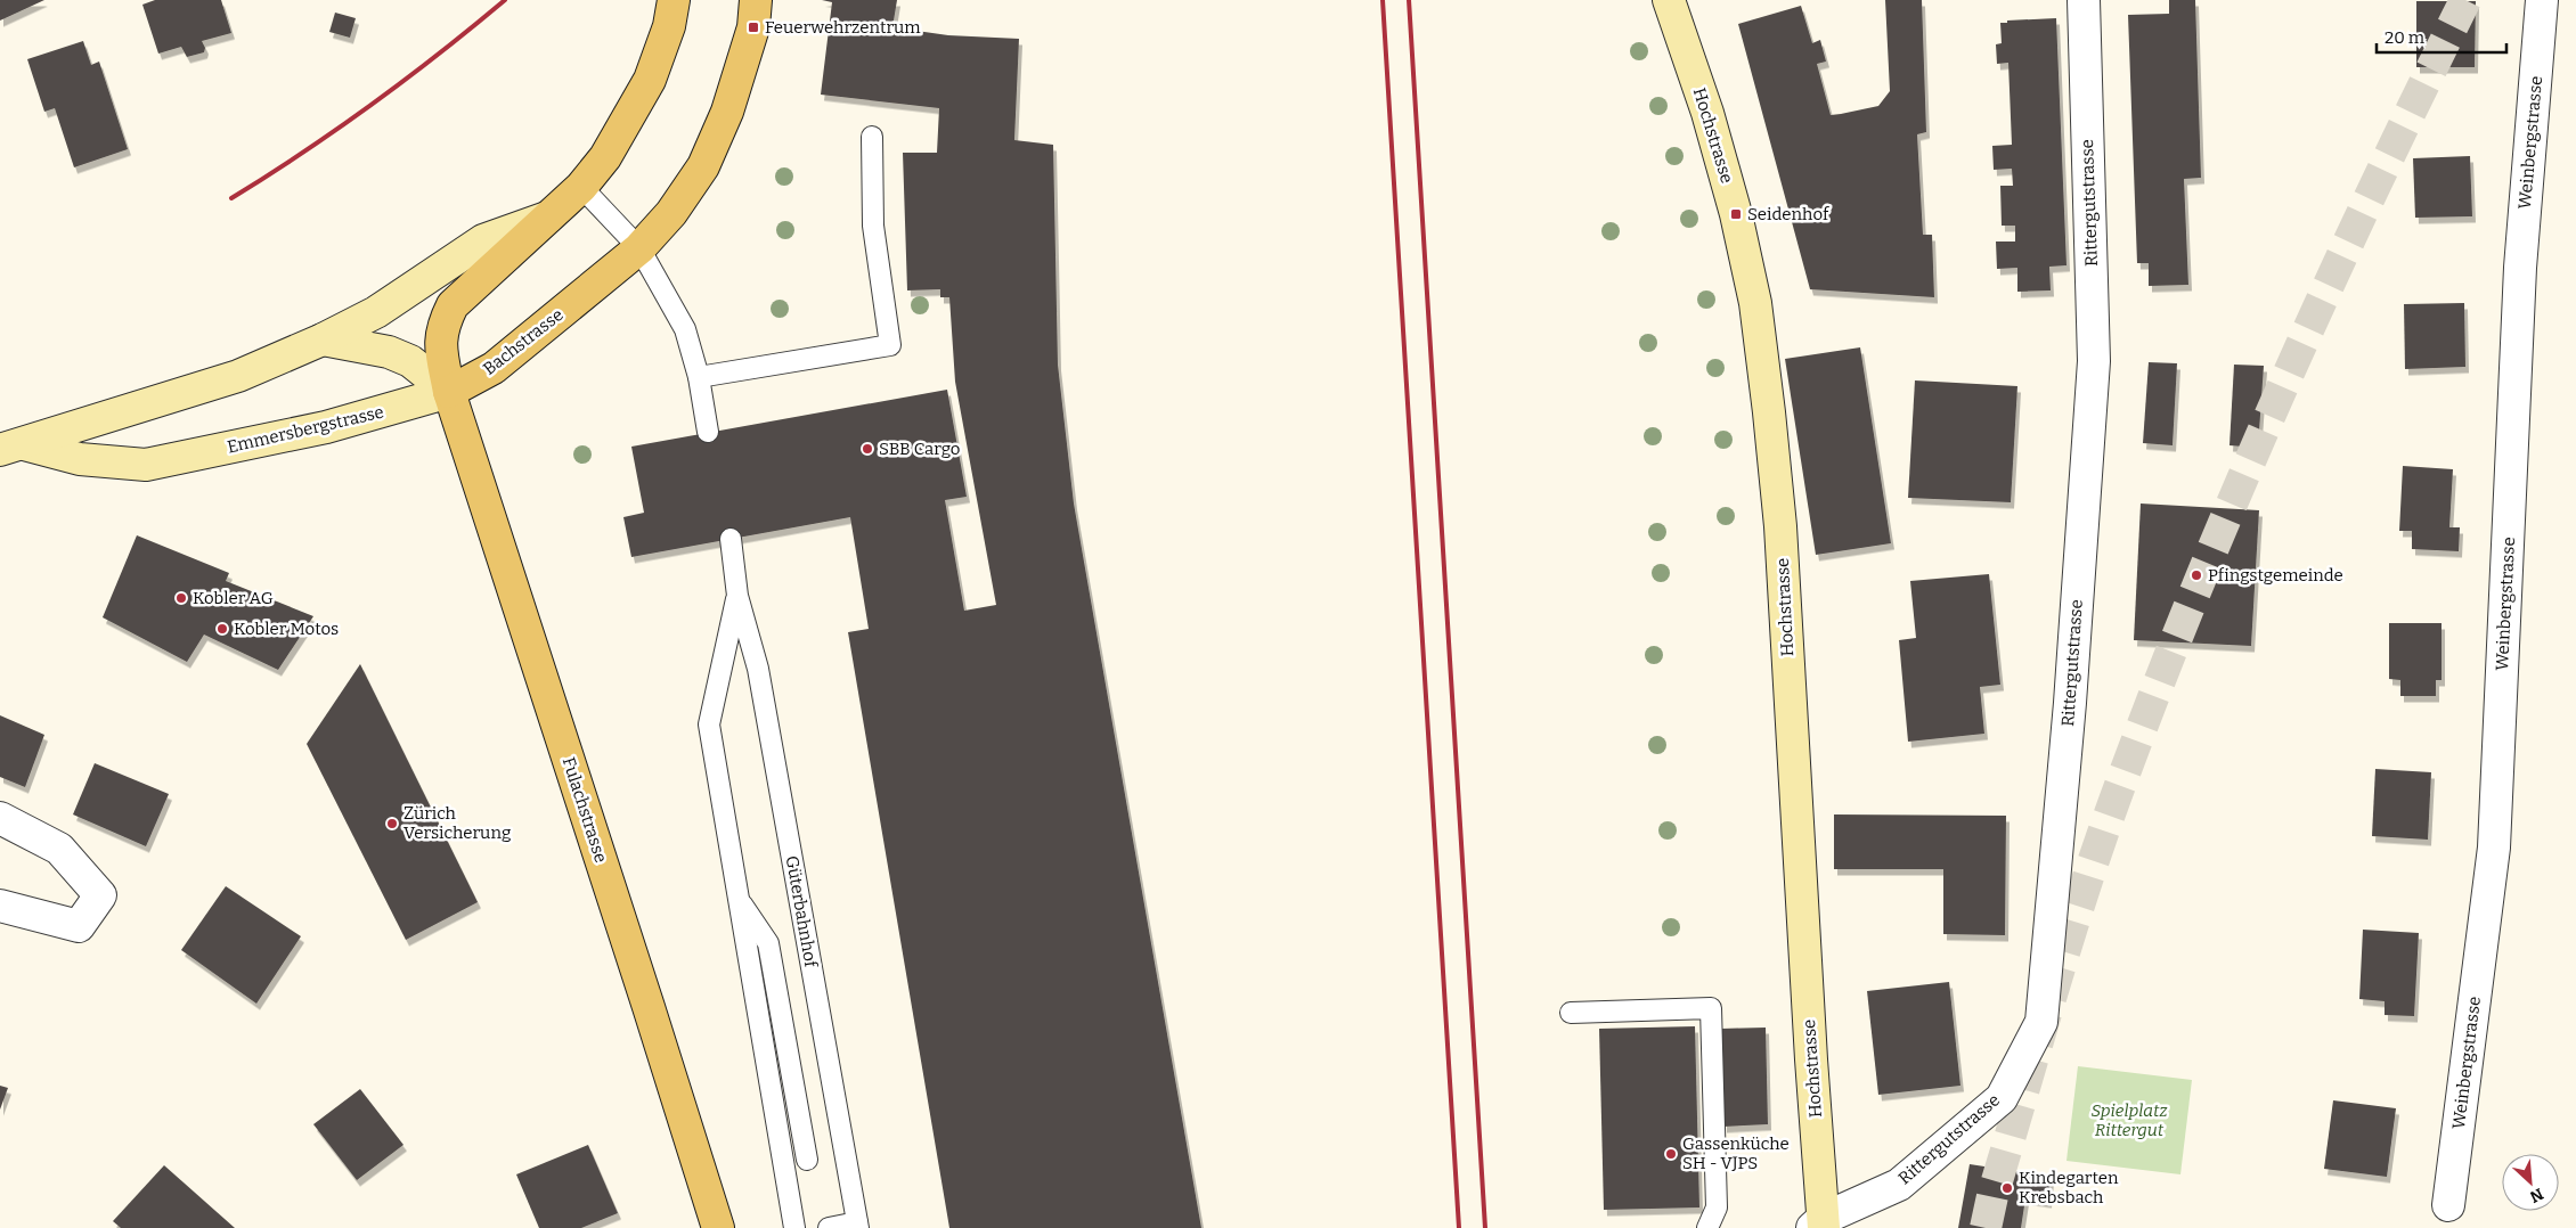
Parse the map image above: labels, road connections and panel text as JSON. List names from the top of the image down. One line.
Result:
{"streets":{"main road":["Bachstrasse","Fulachstrasse"],"street":["Hochstrasse","Weinbergstrasse","Rittergutstrasse","Emmersbergstrasse"],"lane":["Güterbahnhof"]},"crossings":[["Hochstrasse","Rittergutstrasse"],["Bachstrasse","Emmersbergstrasse"],["Bachstrasse","Fulachstrasse"],["Emmersbergstrasse","Fulachstrasse"]],"parks":["Spielplatz Rittergut"],"places":{"transit":["Feuerwehrzentrum","Seidenhof"],"other":["SBB Cargo","Pfingstgemeinde","Kobler AG","Kobler Motos","Zürich Versicherung","Gassenküche SH - VJPS","Kindegarten Krebsbach"]},"scale_bar":"20 m","north":"bottom right"}
